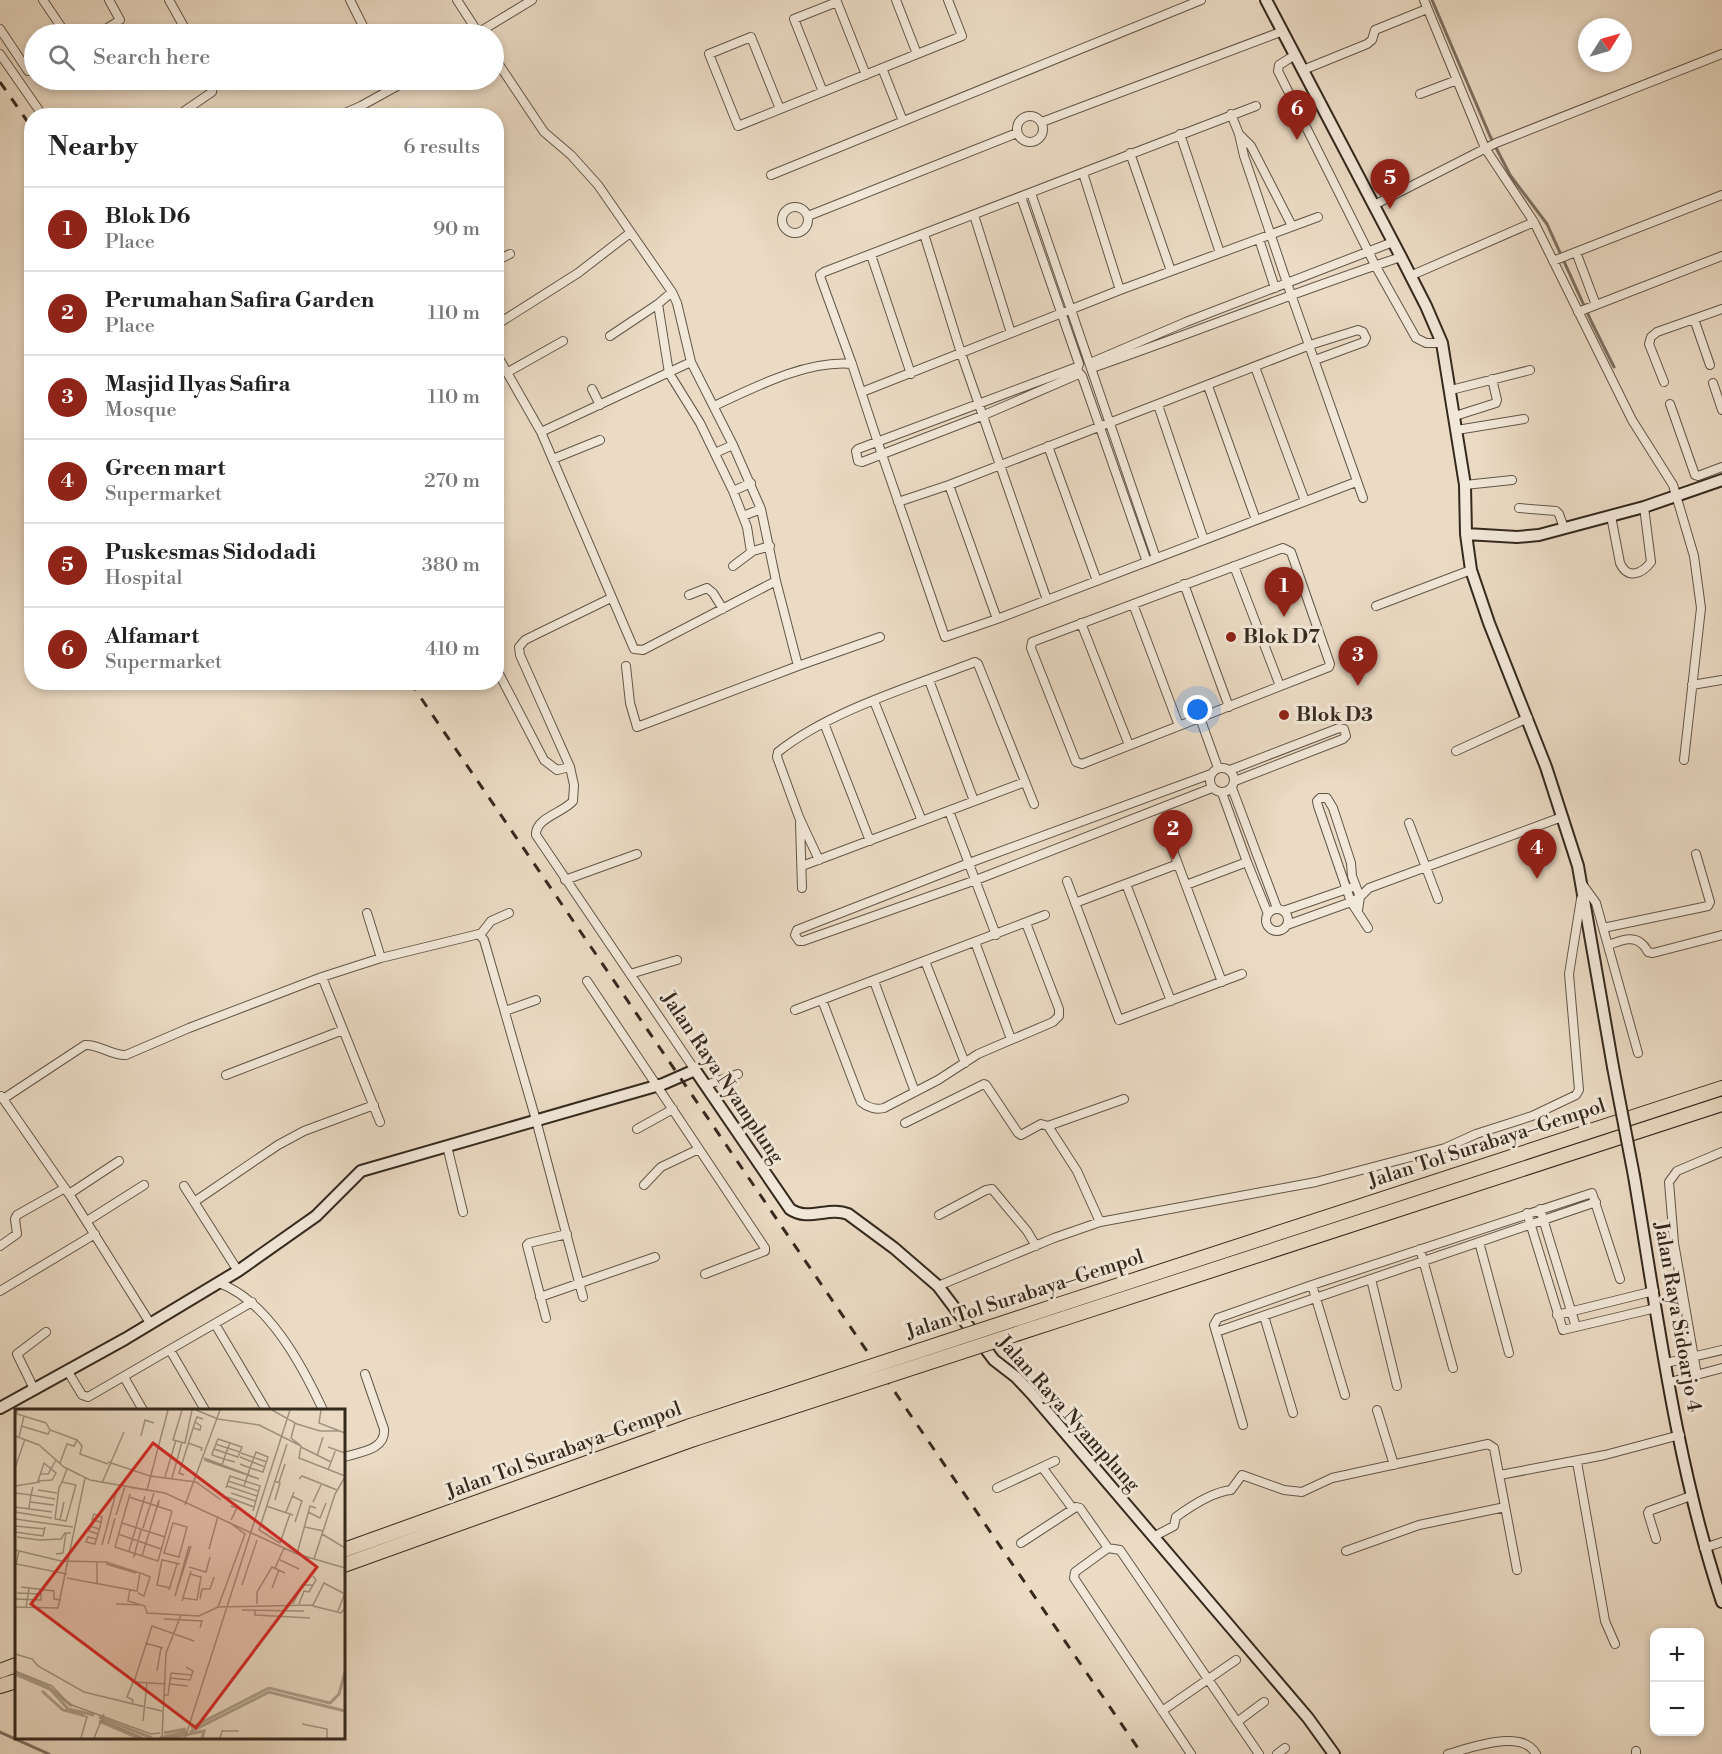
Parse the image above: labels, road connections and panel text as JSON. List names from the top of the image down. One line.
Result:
{"streets":{"highway":["Jalan Tol Surabaya–Gempol"],"street":["Jalan Raya Nyamplung","Jalan Raya Sidoarjo 4"]},"places":["Blok D7","Blok D3"],"north":"top right","page":{"search":"Search here","pins":["6","5","1","3","2","4"],"heading":["Nearby","6 results"],"list":[{"mark":"1","name":"Blok D6","note":"Place","value":"90 m"},{"mark":"2","name":"Perumahan Safira Garden","note":"Place","value":"110 m"},{"mark":"3","name":"Masjid Ilyas Safira","note":"Mosque","value":"110 m"},{"mark":"4","name":"Green mart","note":"Supermarket","value":"270 m"},{"mark":"5","name":"Puskesmas Sidodadi","note":"Hospital","value":"380 m"},{"mark":"6","name":"Alfamart","note":"Supermarket","value":"410 m"}],"map_buttons":["+","−"]}}
